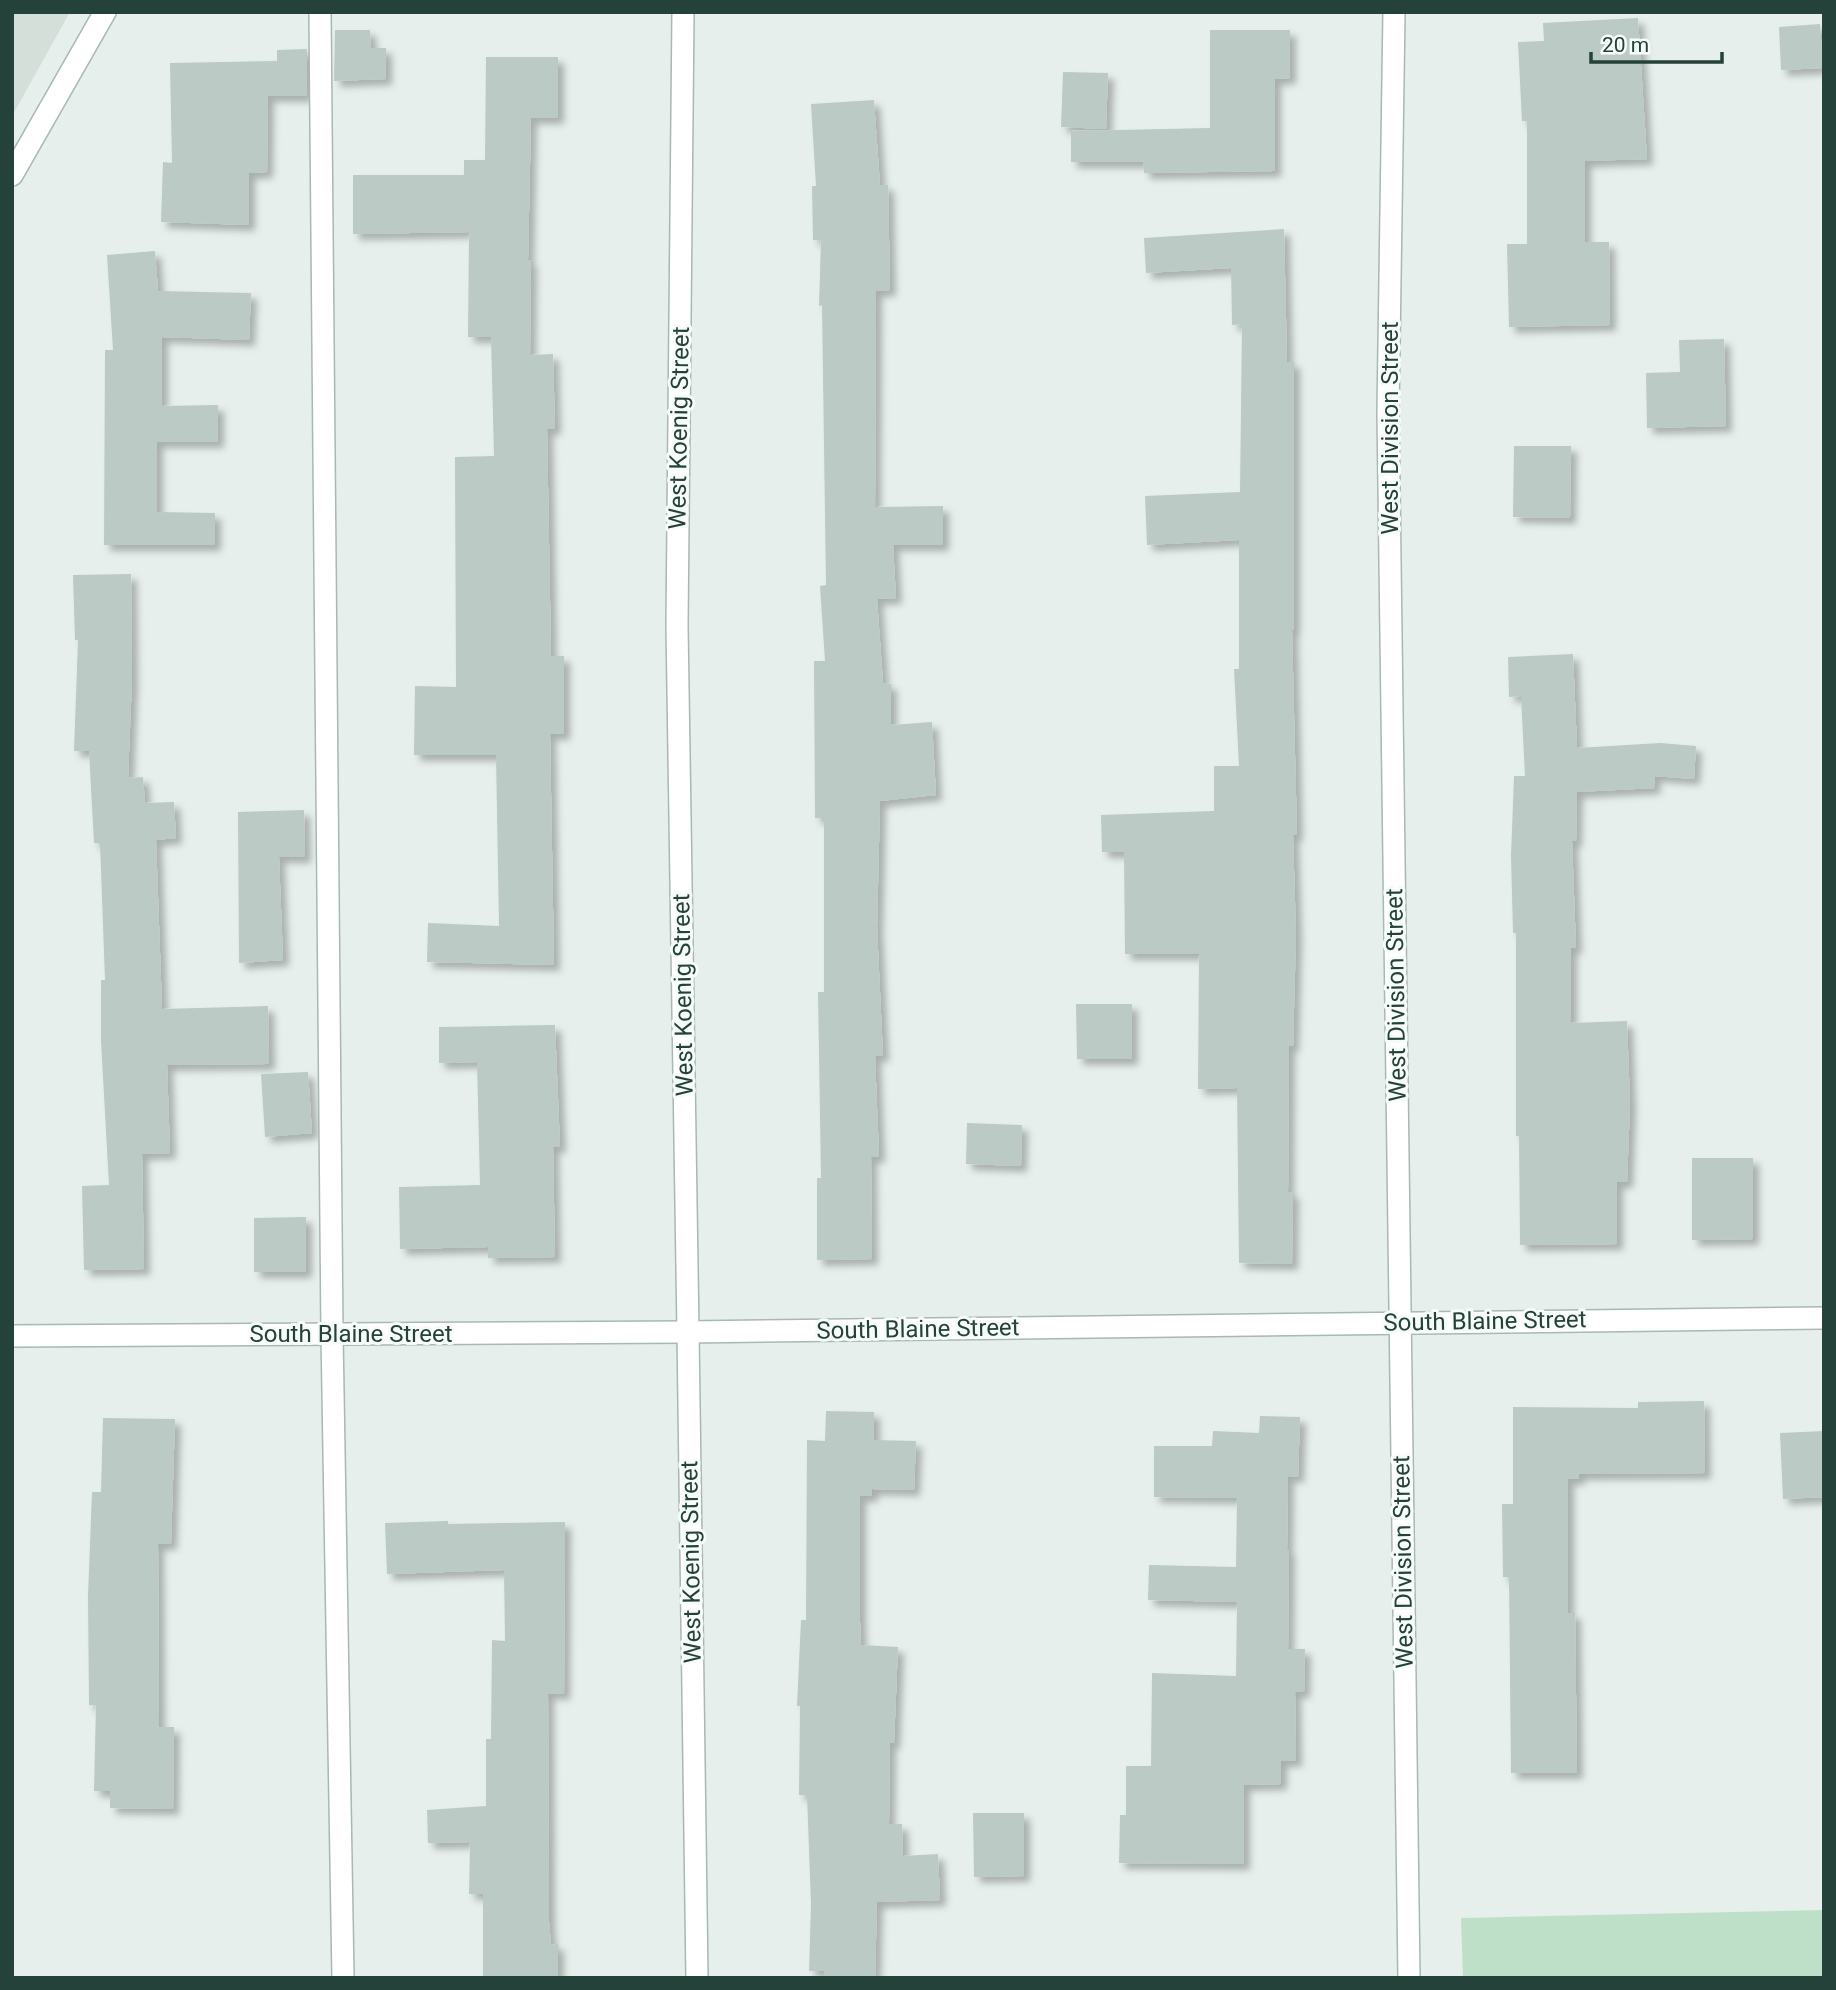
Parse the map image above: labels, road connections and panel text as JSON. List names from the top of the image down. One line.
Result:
{"streets":{"street":["West Koenig Street","West Division Street","South Blaine Street"]},"crossings":[["West Koenig Street","South Blaine Street"],["West Division Street","South Blaine Street"]],"scale_bar":"20 m"}
